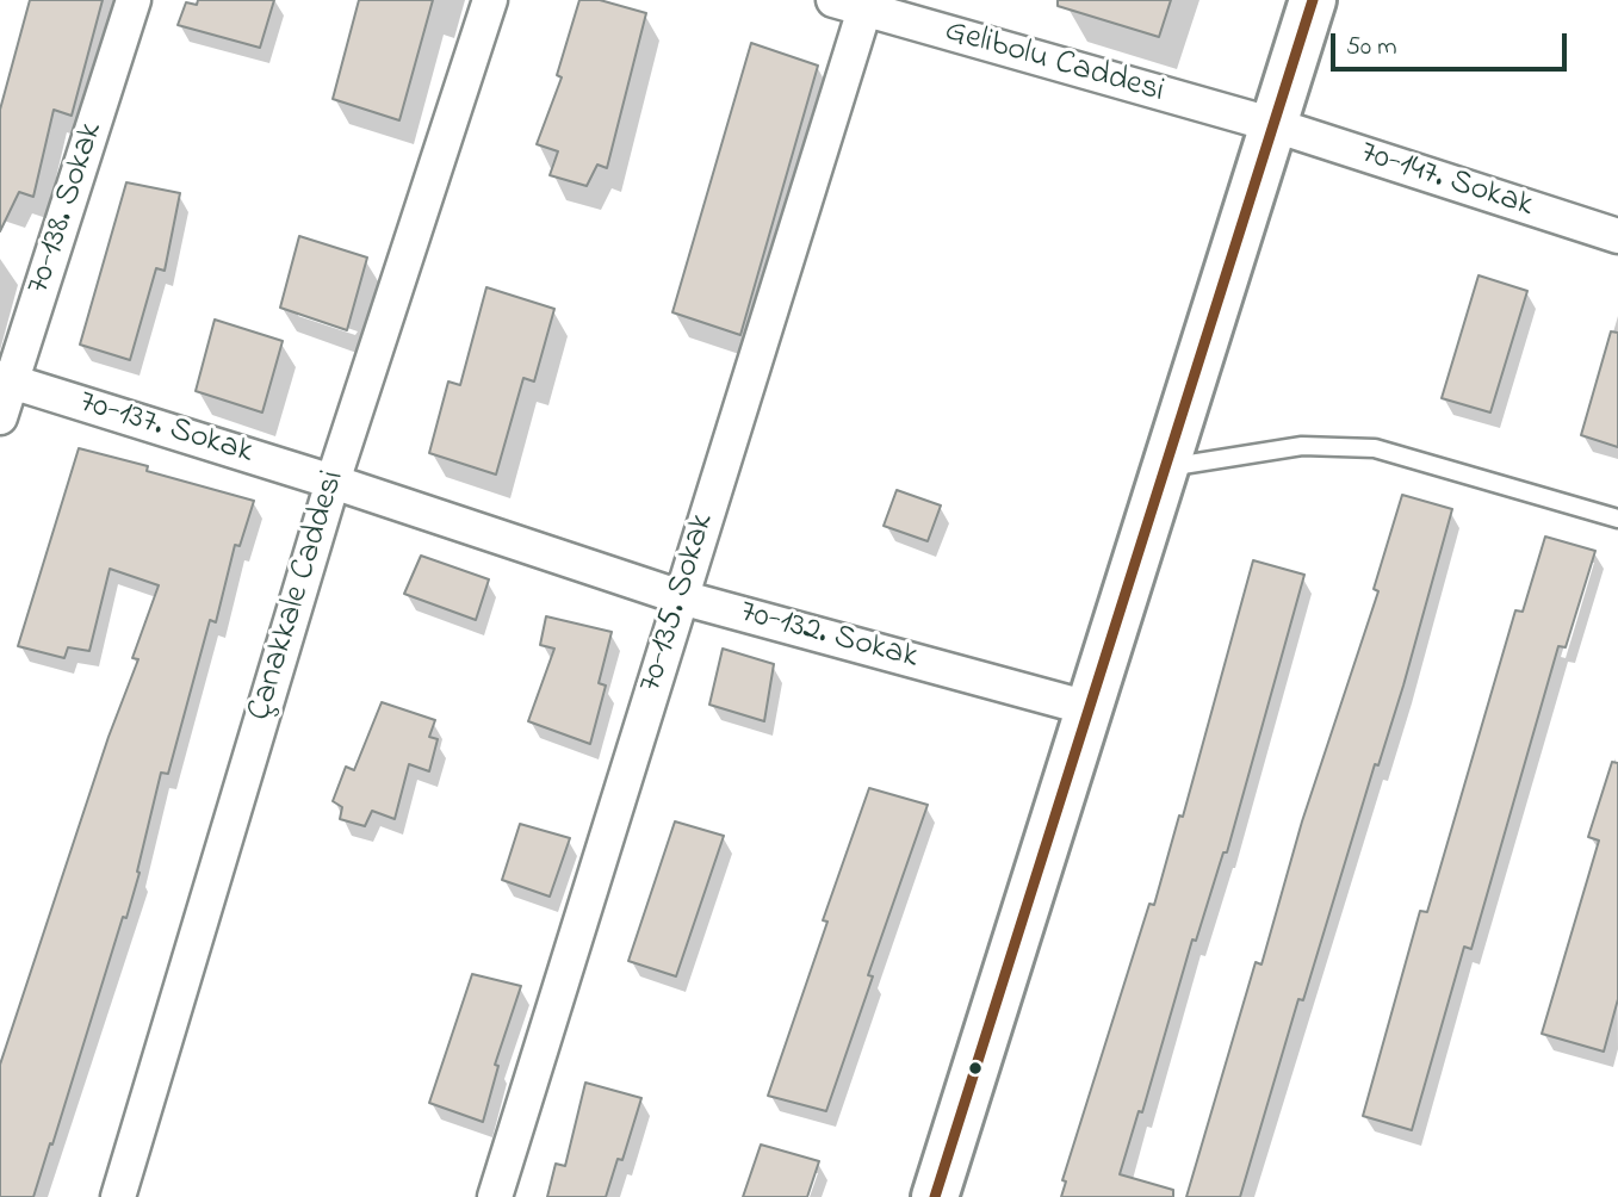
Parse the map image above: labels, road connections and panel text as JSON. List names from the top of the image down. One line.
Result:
{"streets":{"street":["Gelibolu Caddesi","70-147. Sokak","70-138. Sokak","70-137. Sokak","Çanakkale Caddesi","70-135. Sokak","70-132. Sokak"]},"crossings":[["Gelibolu Caddesi","70-147. Sokak"],["Gelibolu Caddesi","70-135. Sokak"],["70-138. Sokak","70-137. Sokak"],["70-137. Sokak","Çanakkale Caddesi"],["70-137. Sokak","70-132. Sokak"],["Çanakkale Caddesi","70-132. Sokak"],["70-135. Sokak","70-132. Sokak"]],"scale_bar":"50 m"}
